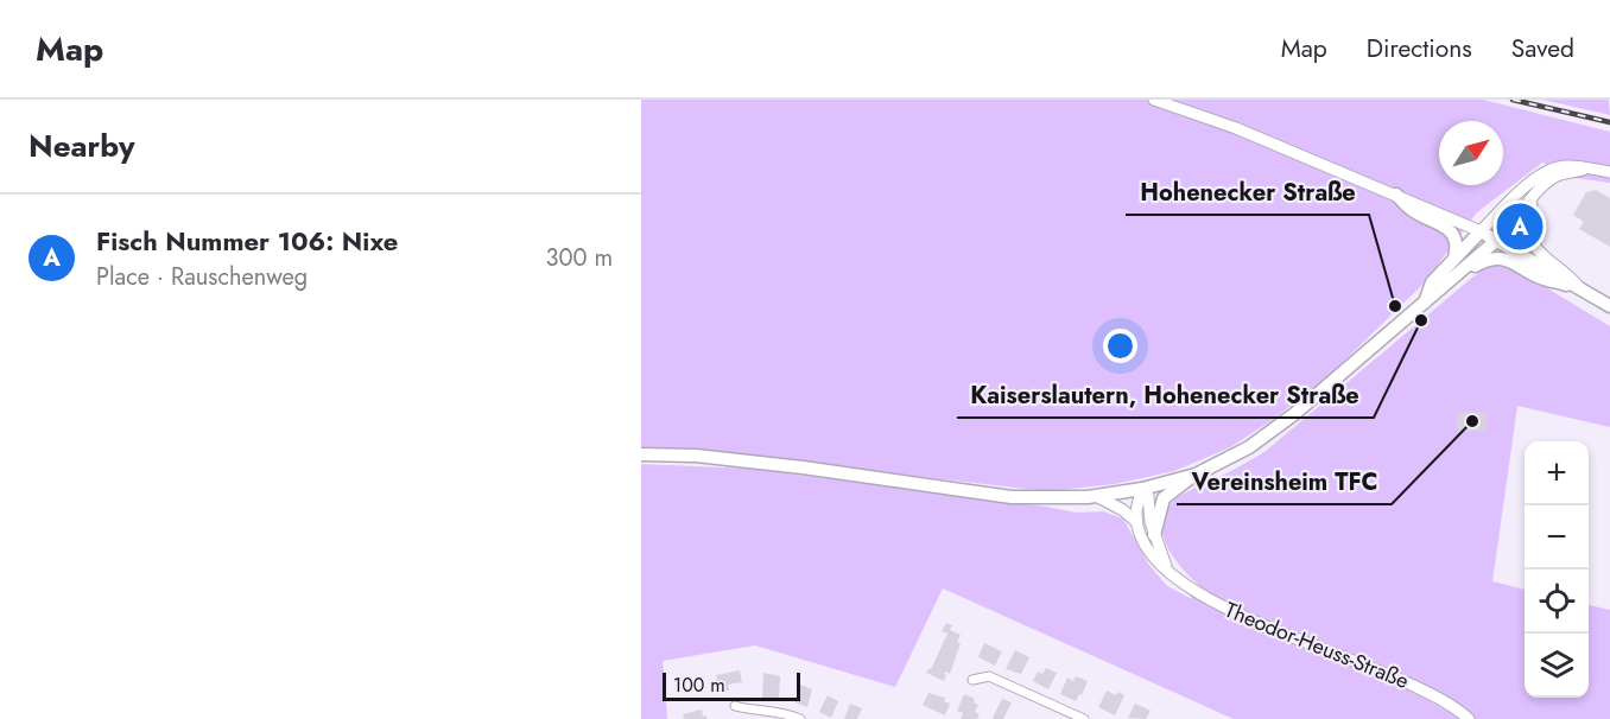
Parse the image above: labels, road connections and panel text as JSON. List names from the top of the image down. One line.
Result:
{"streets":{"street":["Theodor-Heuss-Straße"]},"places":["Hohenecker Straße","Kaiserslautern, Hohenecker Straße","Vereinsheim TFC"],"scale_bar":"100 m","north":"top right","page":{"header":"Map","nav":["Map","Directions","Saved"],"heading":"Nearby","list":[{"mark":"A","name":"Fisch Nummer 106: Nixe","note":"Place · Rauschenweg","value":"300 m"}],"pins":"A","map_buttons":["+","−"],"scale":"100 m"}}
